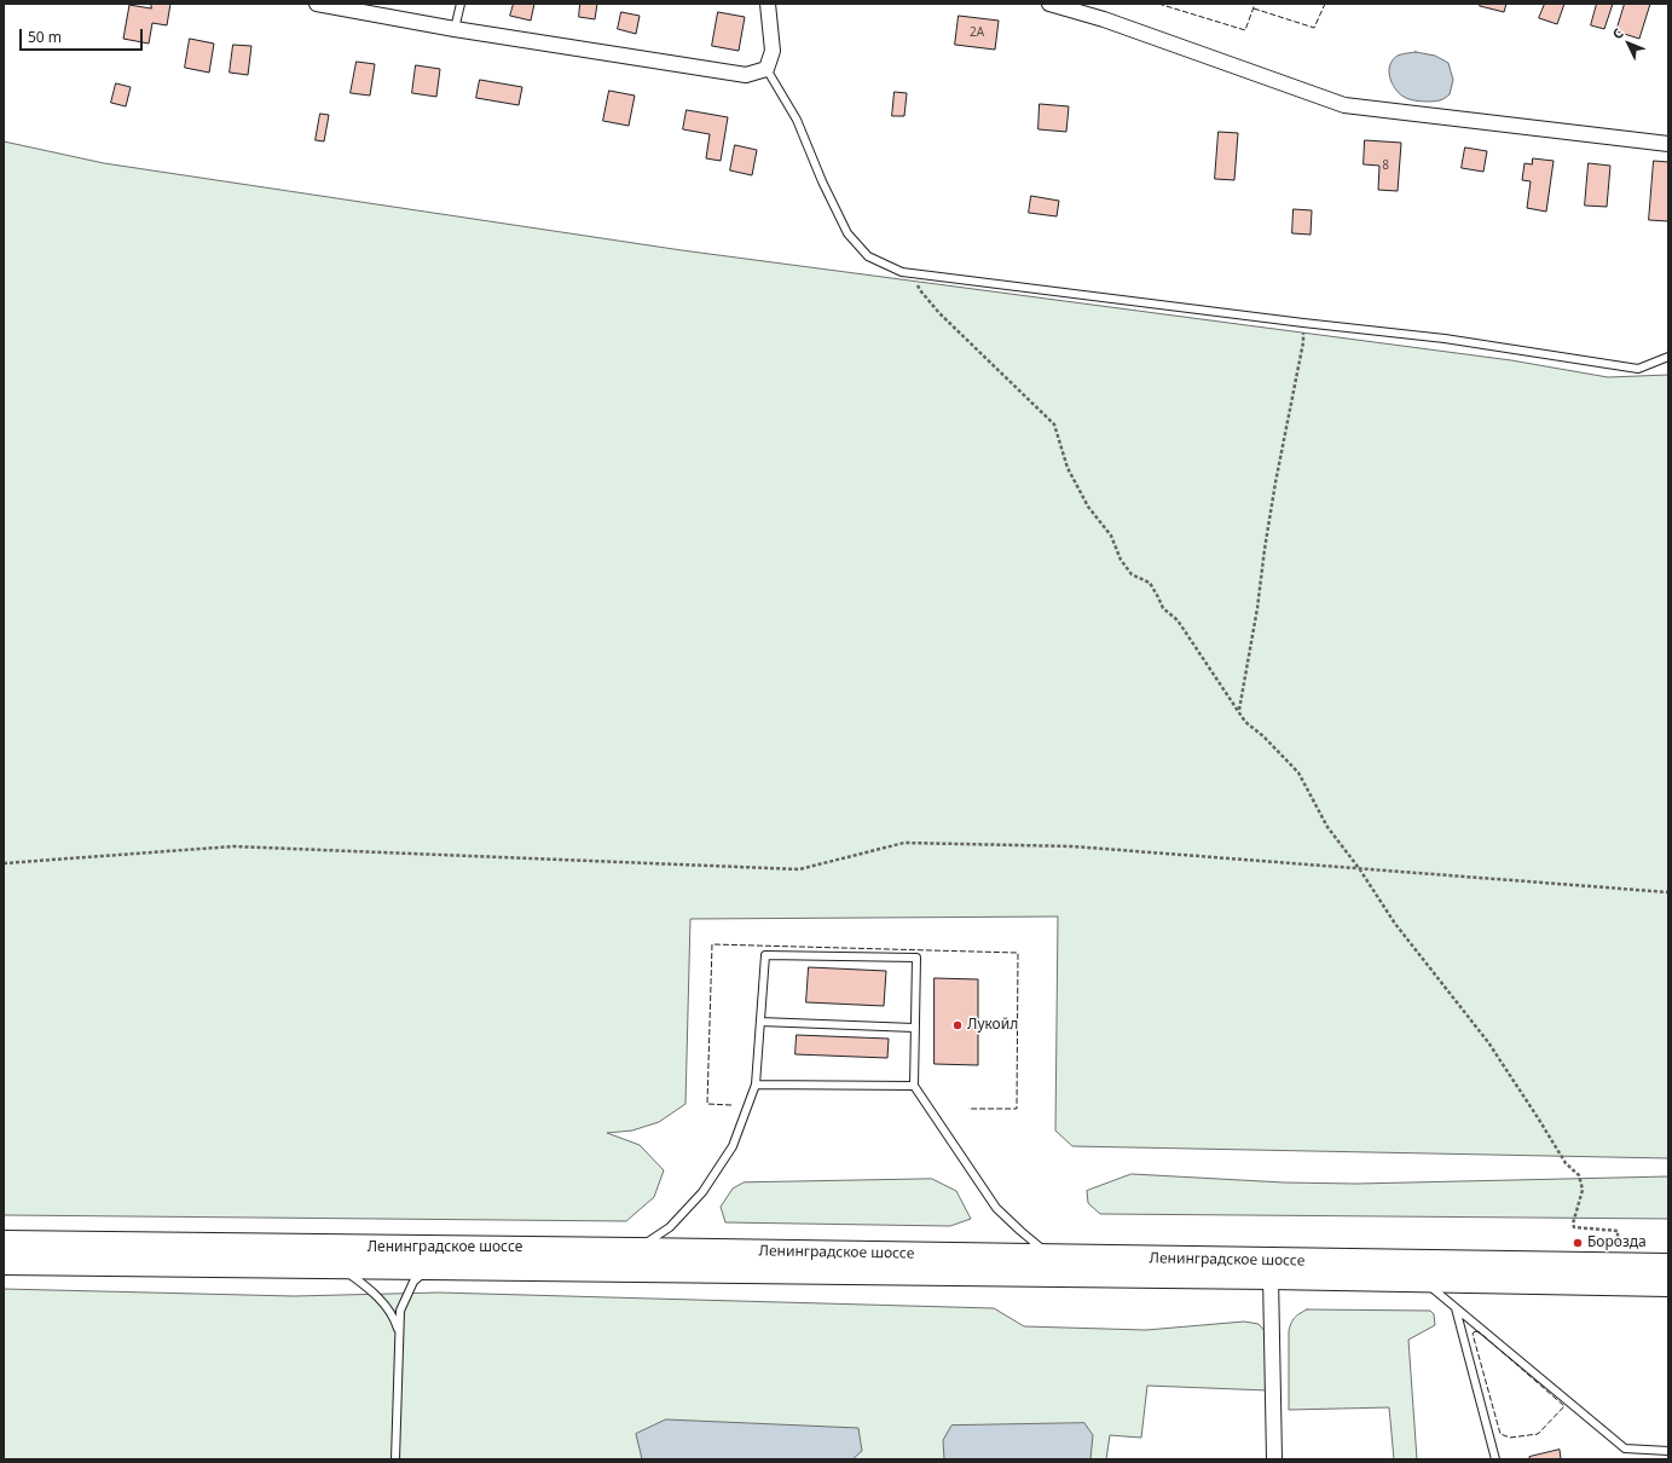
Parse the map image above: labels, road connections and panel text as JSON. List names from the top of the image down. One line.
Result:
{"streets":{"highway":["Ленинградское шоссе"]},"places":["Лукойл","Борозда"],"house_numbers":["2А","8"],"scale_bar":"50 m","north":"top left"}
